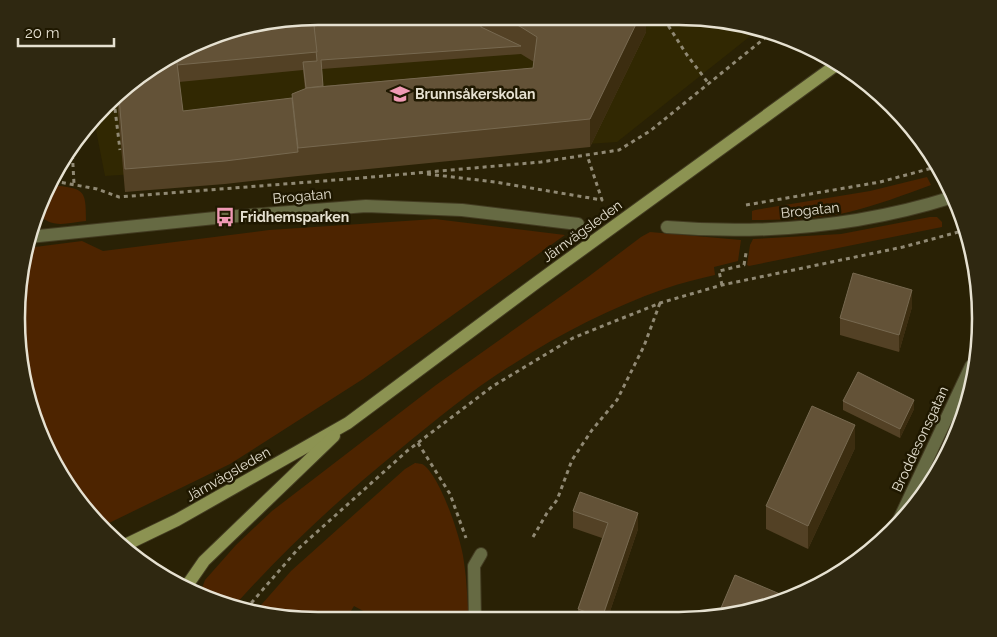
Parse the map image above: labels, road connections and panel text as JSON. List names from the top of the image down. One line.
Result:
{"streets":{"main road":["Järnvägsleden"],"street":["Brogatan","Broddesonsgatan"]},"places":{"school or university":["Brunnsåkerskolan"],"bus stop":["Fridhemsparken"]},"scale_bar":"20 m"}
